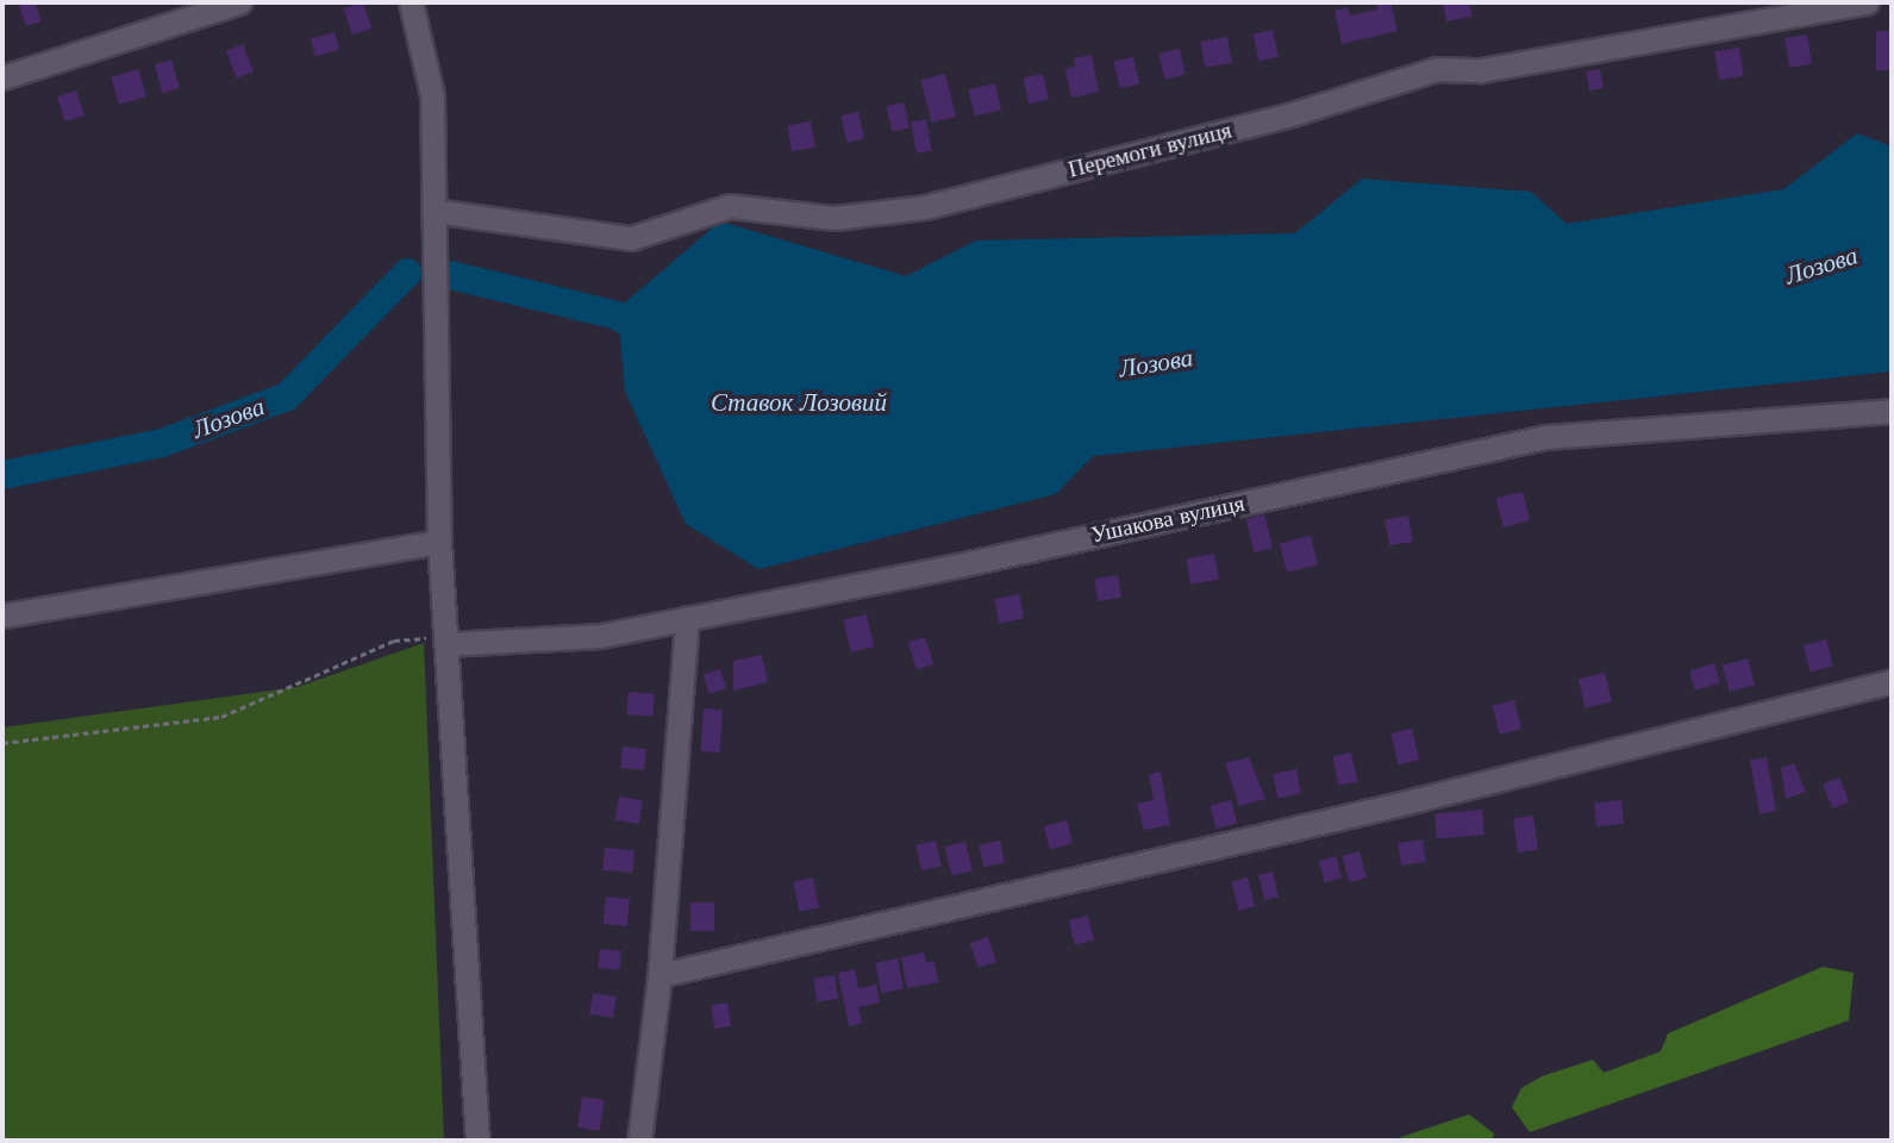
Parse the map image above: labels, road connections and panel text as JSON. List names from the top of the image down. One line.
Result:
{"streets":{"street":["Перемоги вулиця","Ушакова вулиця"]},"water":["Лозова","Ставок Лозовий"]}
